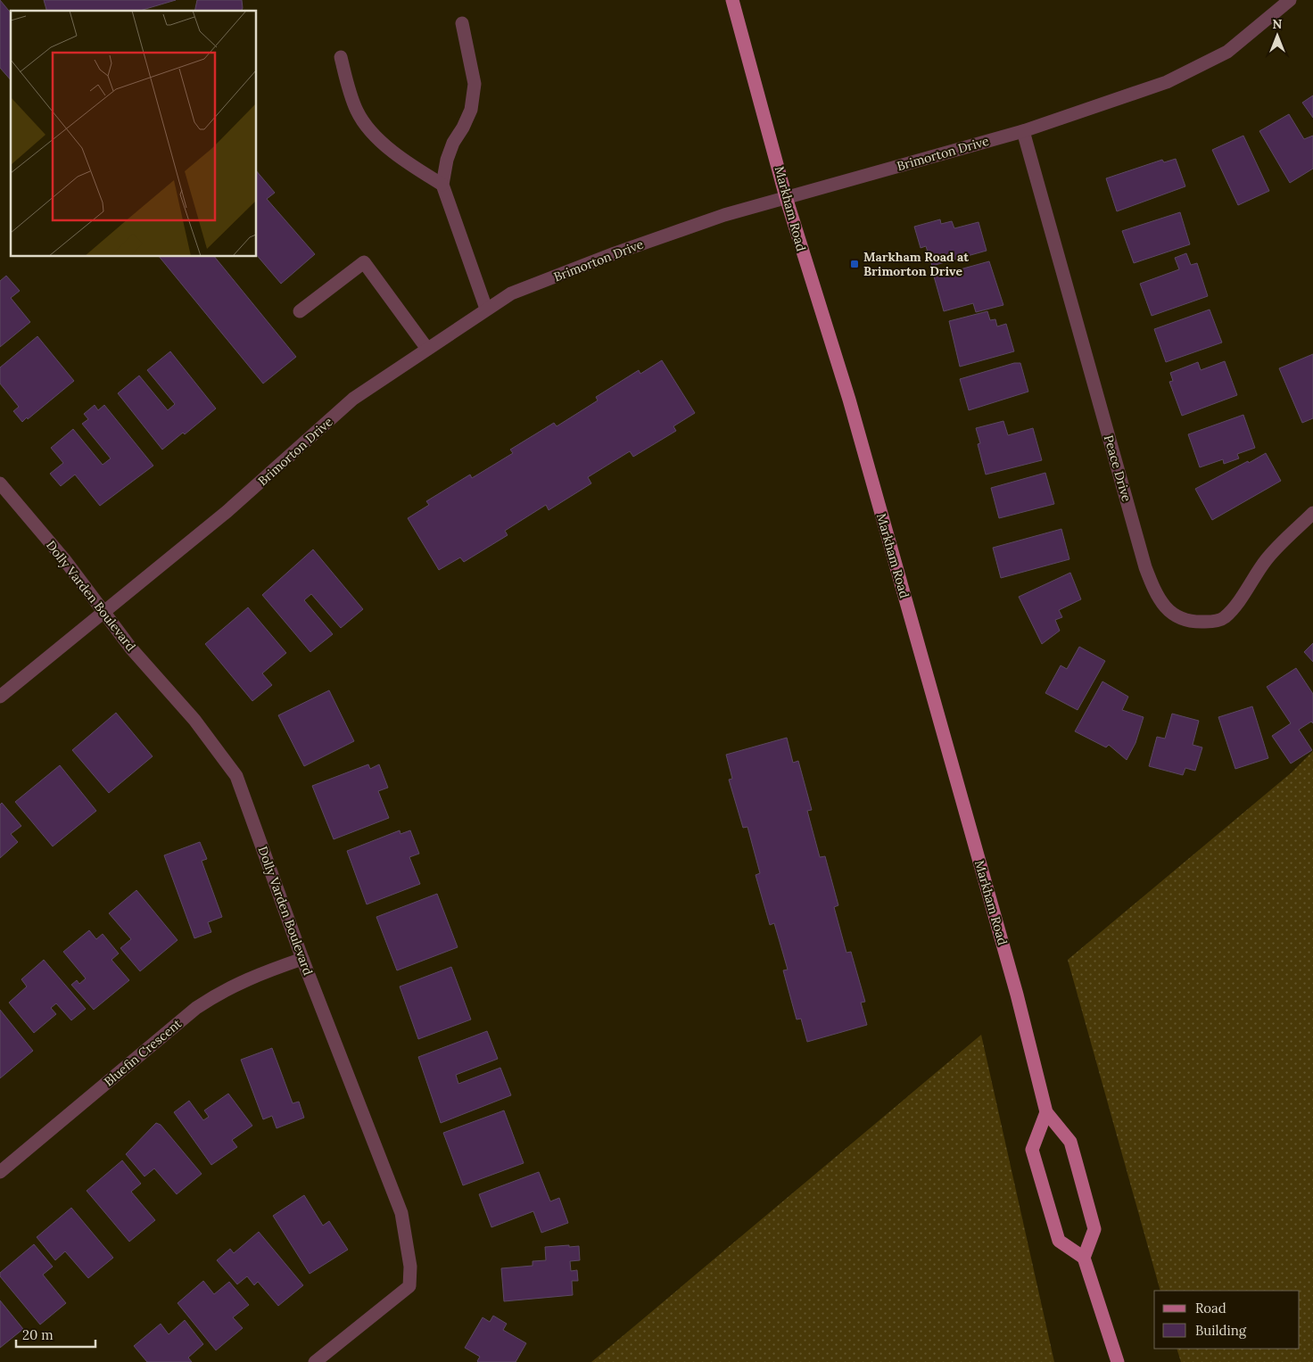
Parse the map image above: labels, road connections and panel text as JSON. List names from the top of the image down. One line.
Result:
{"streets":{"main road":["Markham Road"],"street":["Brimorton Drive","Peace Drive","Dolly Varden Boulevard","Bluefin Crescent"]},"crossings":[["Brimorton Drive","Markham Road"],["Brimorton Drive","Peace Drive"],["Brimorton Drive","Dolly Varden Boulevard"],["Dolly Varden Boulevard","Bluefin Crescent"]],"places":{"transit":["Markham Road at Brimorton Drive"]},"legend":["Road","Building"],"scale_bar":"20 m","north":"top"}
